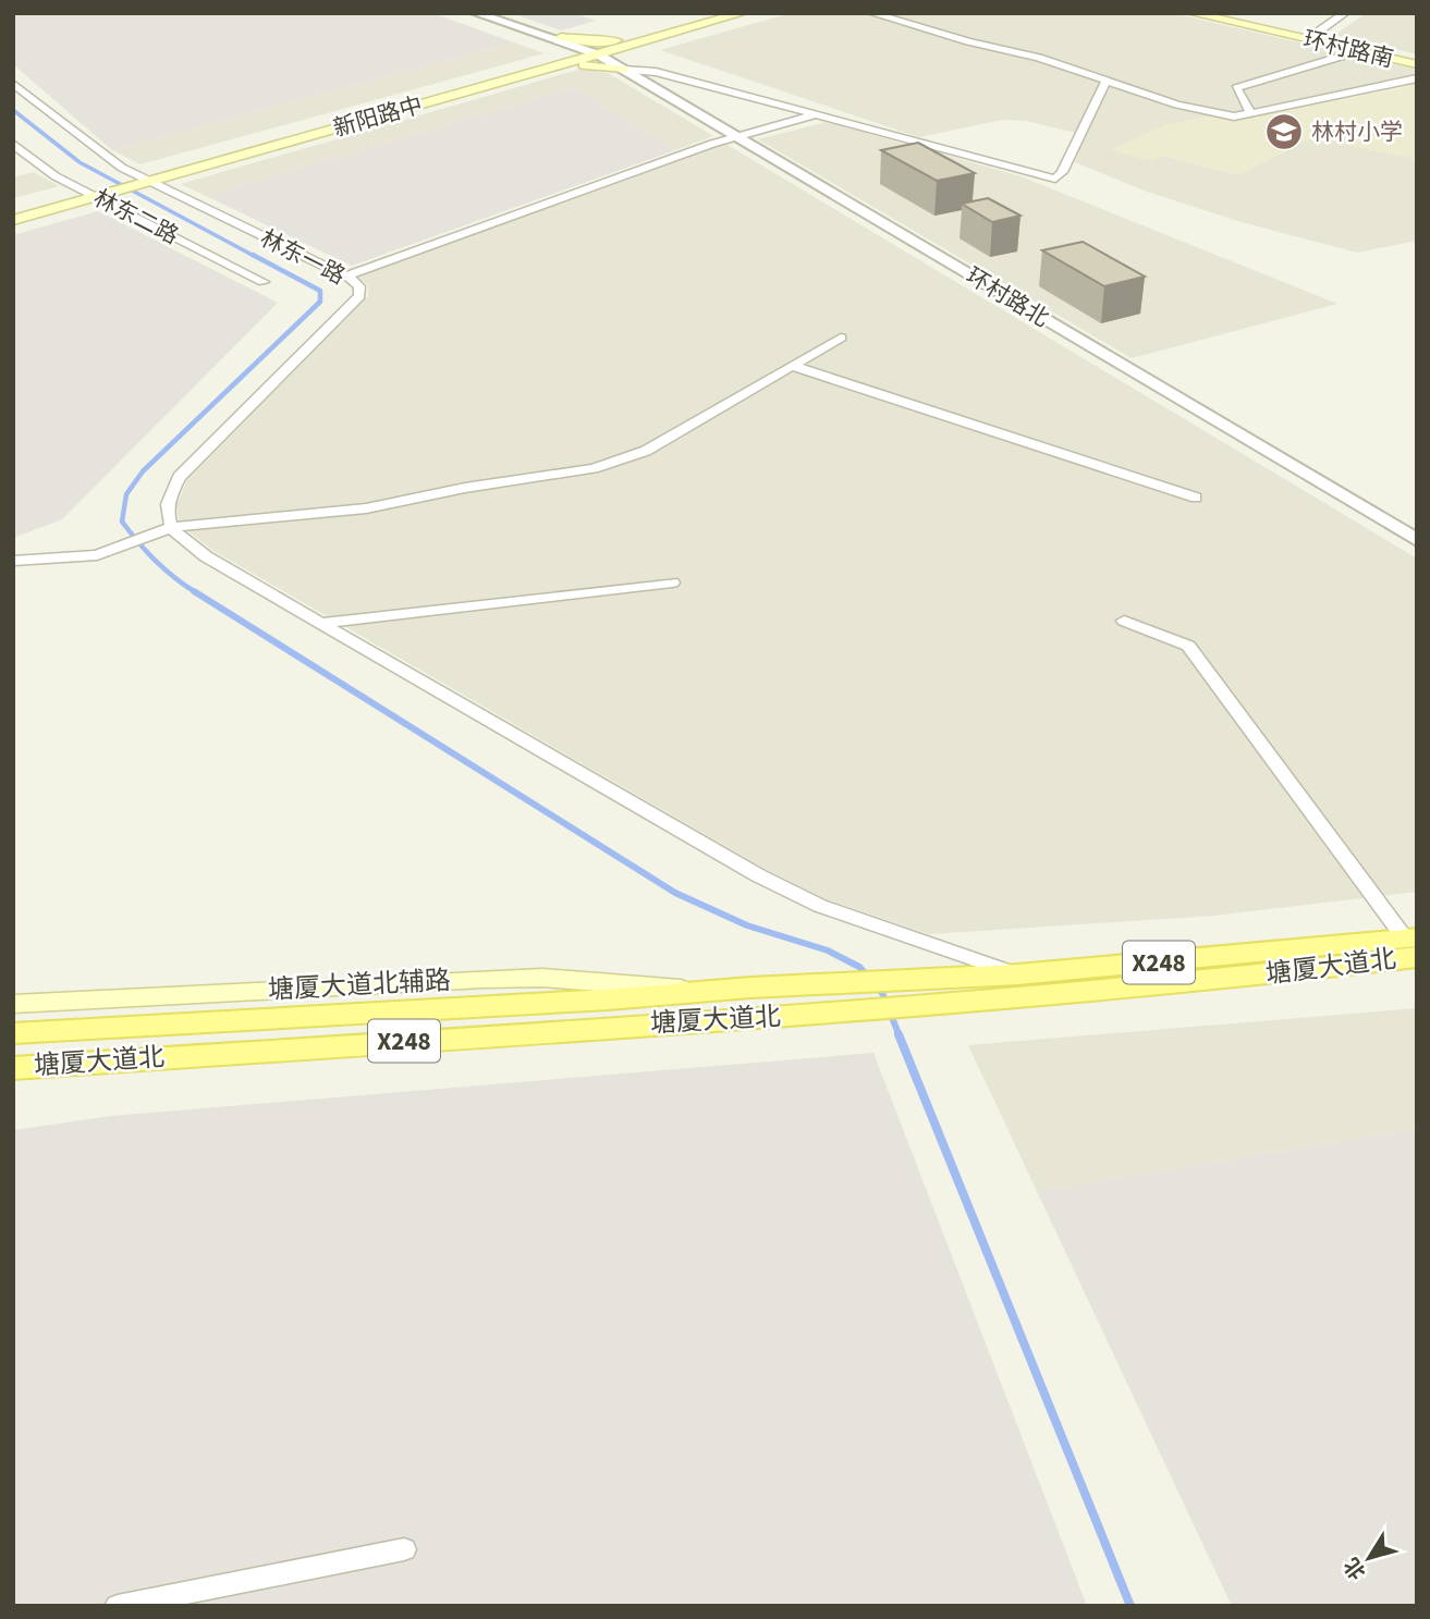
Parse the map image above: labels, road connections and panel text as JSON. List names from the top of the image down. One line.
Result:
{"streets":{"main road":["环村路南","新阳路中","X248","塘厦大道北","塘厦大道北辅路"],"street":["林东二路","林东一路","环村路北"]},"crossings":[["新阳路中","林东二路"],["新阳路中","林东一路"],["新阳路中","环村路北"],["塘厦大道北","塘厦大道北辅路"]],"places":{"school or university":["林村小学"]},"north":"bottom left"}
